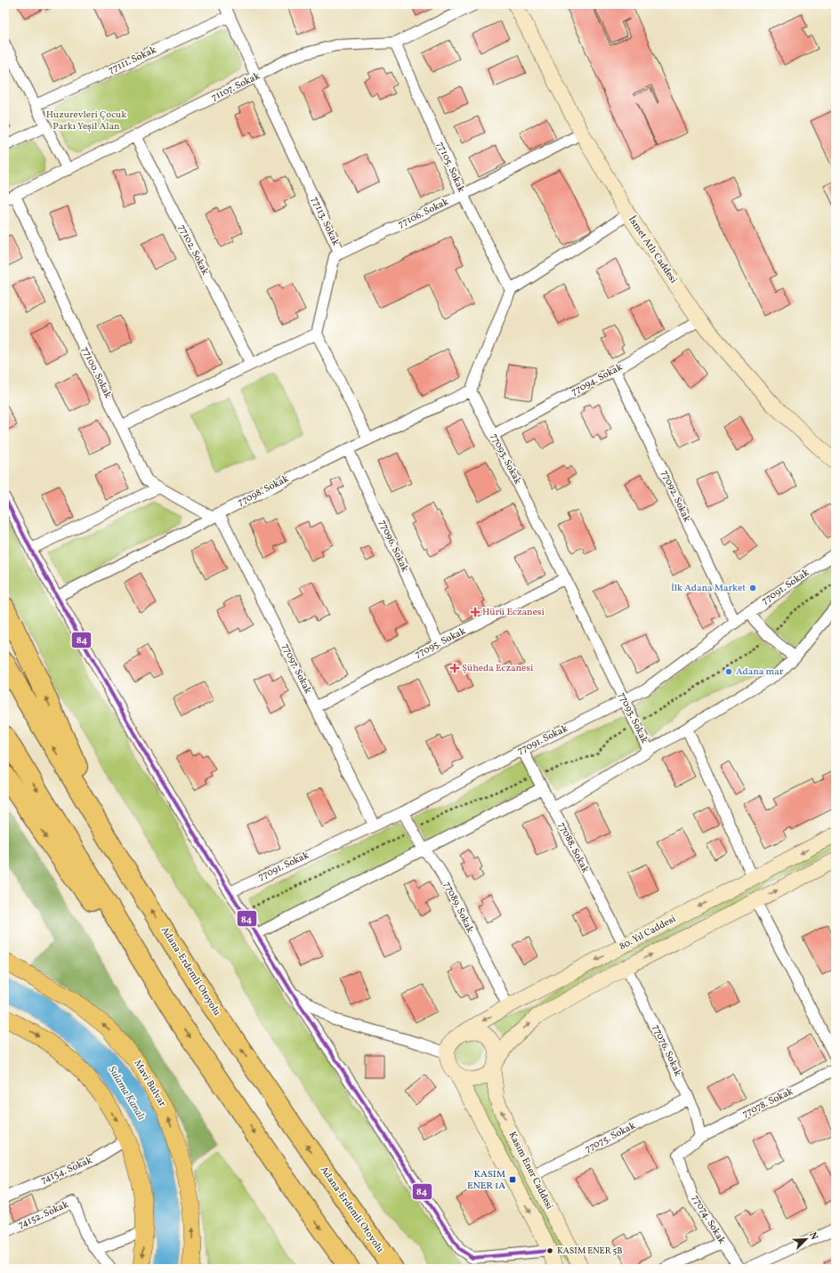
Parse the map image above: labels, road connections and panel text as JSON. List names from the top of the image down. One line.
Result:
{"streets":{"highway":["Adana-Erdemli Otoyolu"],"main road":["İsmet Atlı Caddesi","80. Yıl Caddesi","Mavi Bulvar","Kasım Ener Caddesi"],"street":["77111. Sokak","71107. Sokak","77105. Sokak","77106. Sokak","77113. Sokak","77102. Sokak","77100. Sokak","77094. Sokak","77093. Sokak","77098. Sokak","77092. Sokak","77096. Sokak","77091. Sokak","77095. Sokak","77097. Sokak","77088. Sokak","77089. Sokak","77076. Sokak","77078. Sokak","77075. Sokak","74154. Sokak","74152. Sokak","77074. Sokak"]},"crossings":[["77111. Sokak","77113. Sokak"],["71107. Sokak","77105. Sokak"],["71107. Sokak","77113. Sokak"],["71107. Sokak","77102. Sokak"],["71107. Sokak","77100. Sokak"],["77105. Sokak","77106. Sokak"],["77106. Sokak","77113. Sokak"],["77106. Sokak","İsmet Atlı Caddesi"],["İsmet Atlı Caddesi","77094. Sokak"],["77100. Sokak","77098. Sokak"],["77100. Sokak","77097. Sokak"],["77094. Sokak","77093. Sokak"],["77094. Sokak","77092. Sokak"],["77093. Sokak","77098. Sokak"],["77093. Sokak","77091. Sokak"],["77093. Sokak","77095. Sokak"],["77098. Sokak","77096. Sokak"],["77098. Sokak","77097. Sokak"],["77092. Sokak","77091. Sokak"],["77096. Sokak","77095. Sokak"],["77091. Sokak","77097. Sokak"],["77091. Sokak","77088. Sokak"],["77091. Sokak","77089. Sokak"],["77095. Sokak","77097. Sokak"],["77088. Sokak","80. Yıl Caddesi"],["77089. Sokak","80. Yıl Caddesi"],["80. Yıl Caddesi","77076. Sokak"],["80. Yıl Caddesi","Kasım Ener Caddesi"],["77076. Sokak","77078. Sokak"],["77076. Sokak","77075. Sokak"],["77076. Sokak","77074. Sokak"],["77078. Sokak","77074. Sokak"],["77075. Sokak","Kasım Ener Caddesi"]],"water":["Sulama Kanalı"],"parks":["Huzurevleri Çocuk Parkı Yeşil Alan"],"places":{"other":["İlk Adana Market","Adana mar","KASIM ENER 5B"],"health":["Hürü Eczanesi","Şüheda Eczanesi"],"transit":["KASIM ENER 1A"]},"lines":["transit line 84"],"north":"top right"}
